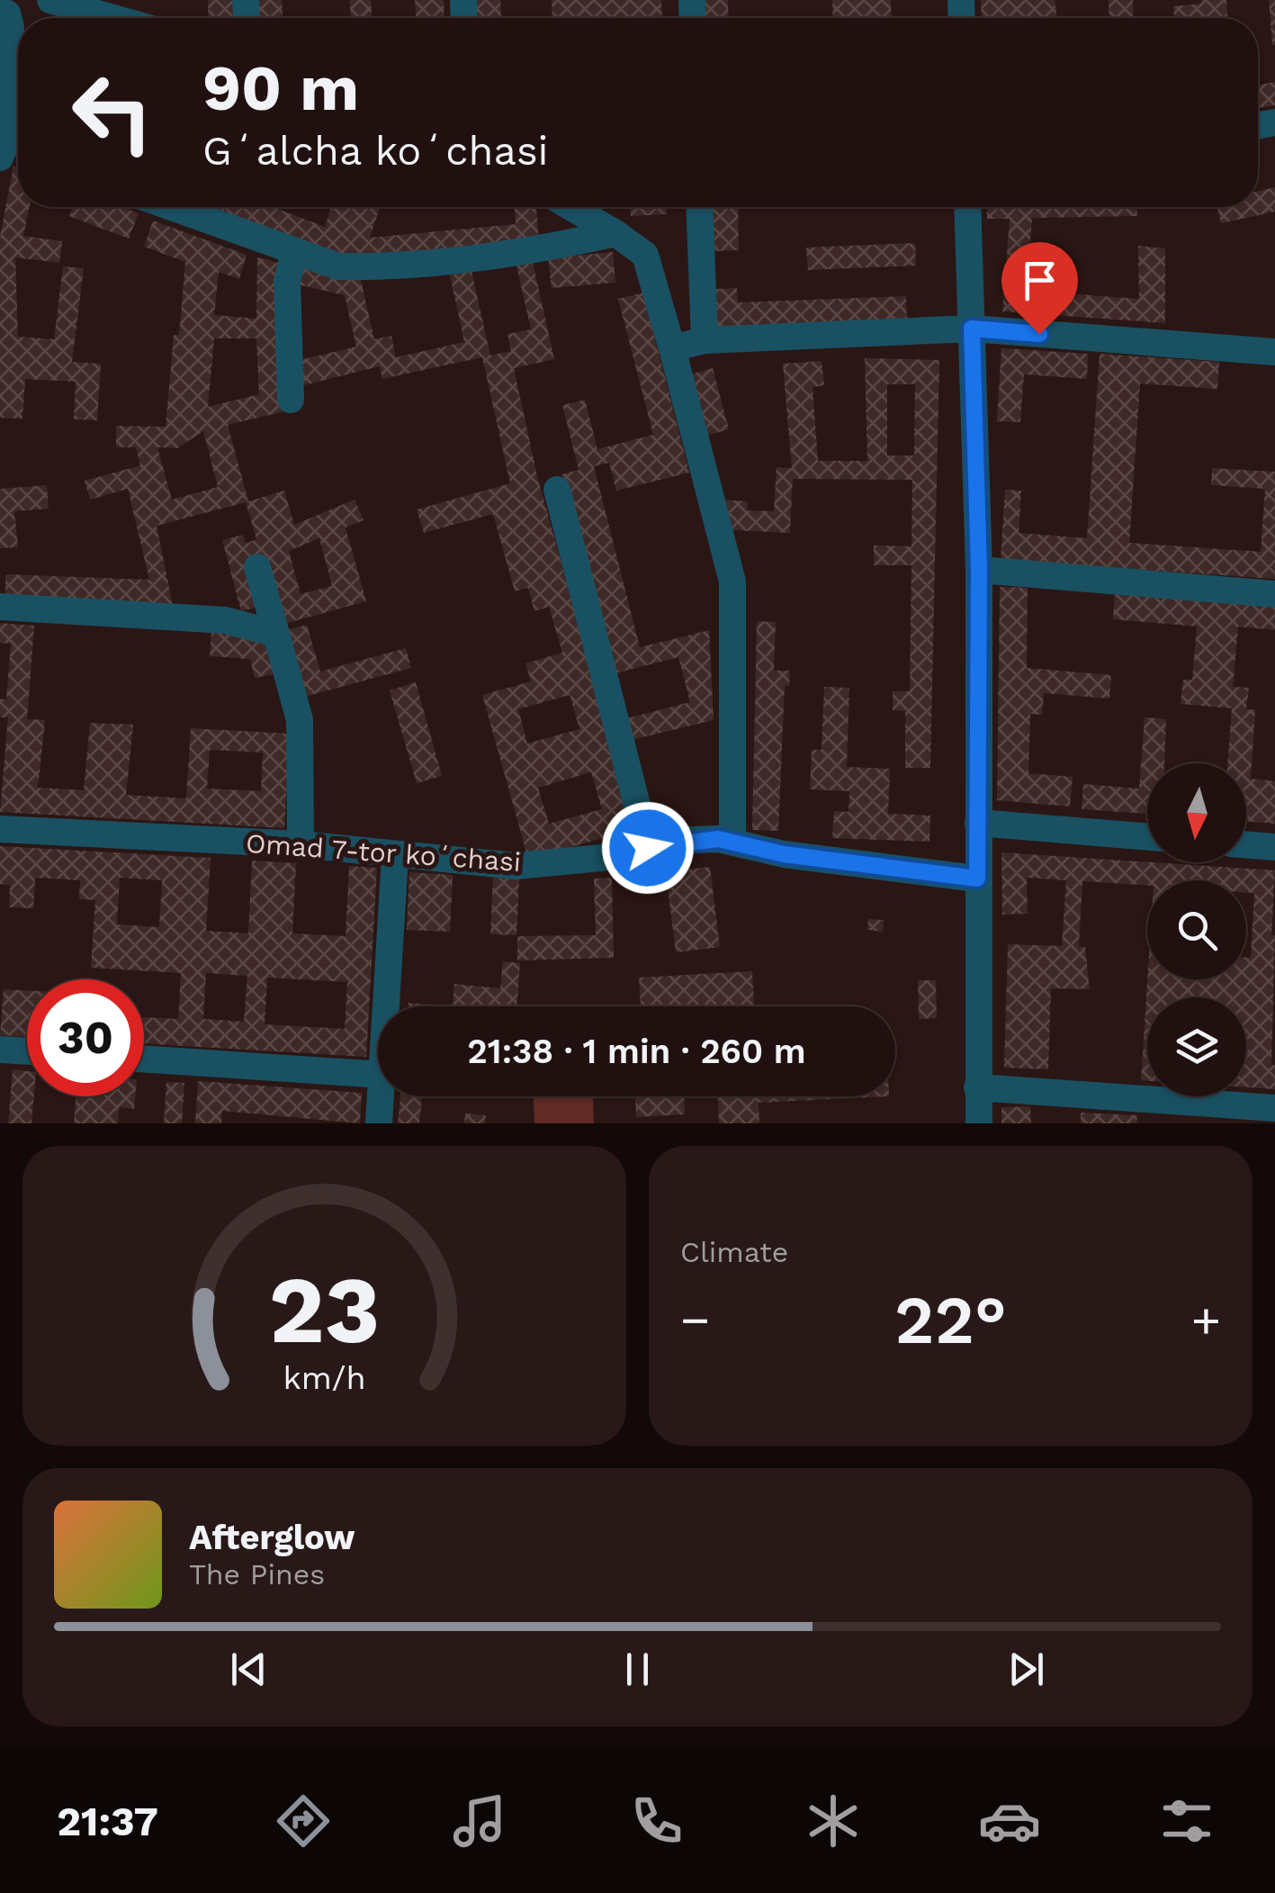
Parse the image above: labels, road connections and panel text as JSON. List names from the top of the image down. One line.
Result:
{"streets":{"street":["Omad 7-tor koʻchasi"]},"north":"bottom","page":{"turn":["90 m","Gʻalcha koʻchasi"],"limit":"30","trip":"21:38 · 1 min · 260 m","tile":"Climate","heat":["−","22°","+"],"song":["Afterglow","The Pines"],"tabs":"21:37","gauge":["23","km/h"]}}
